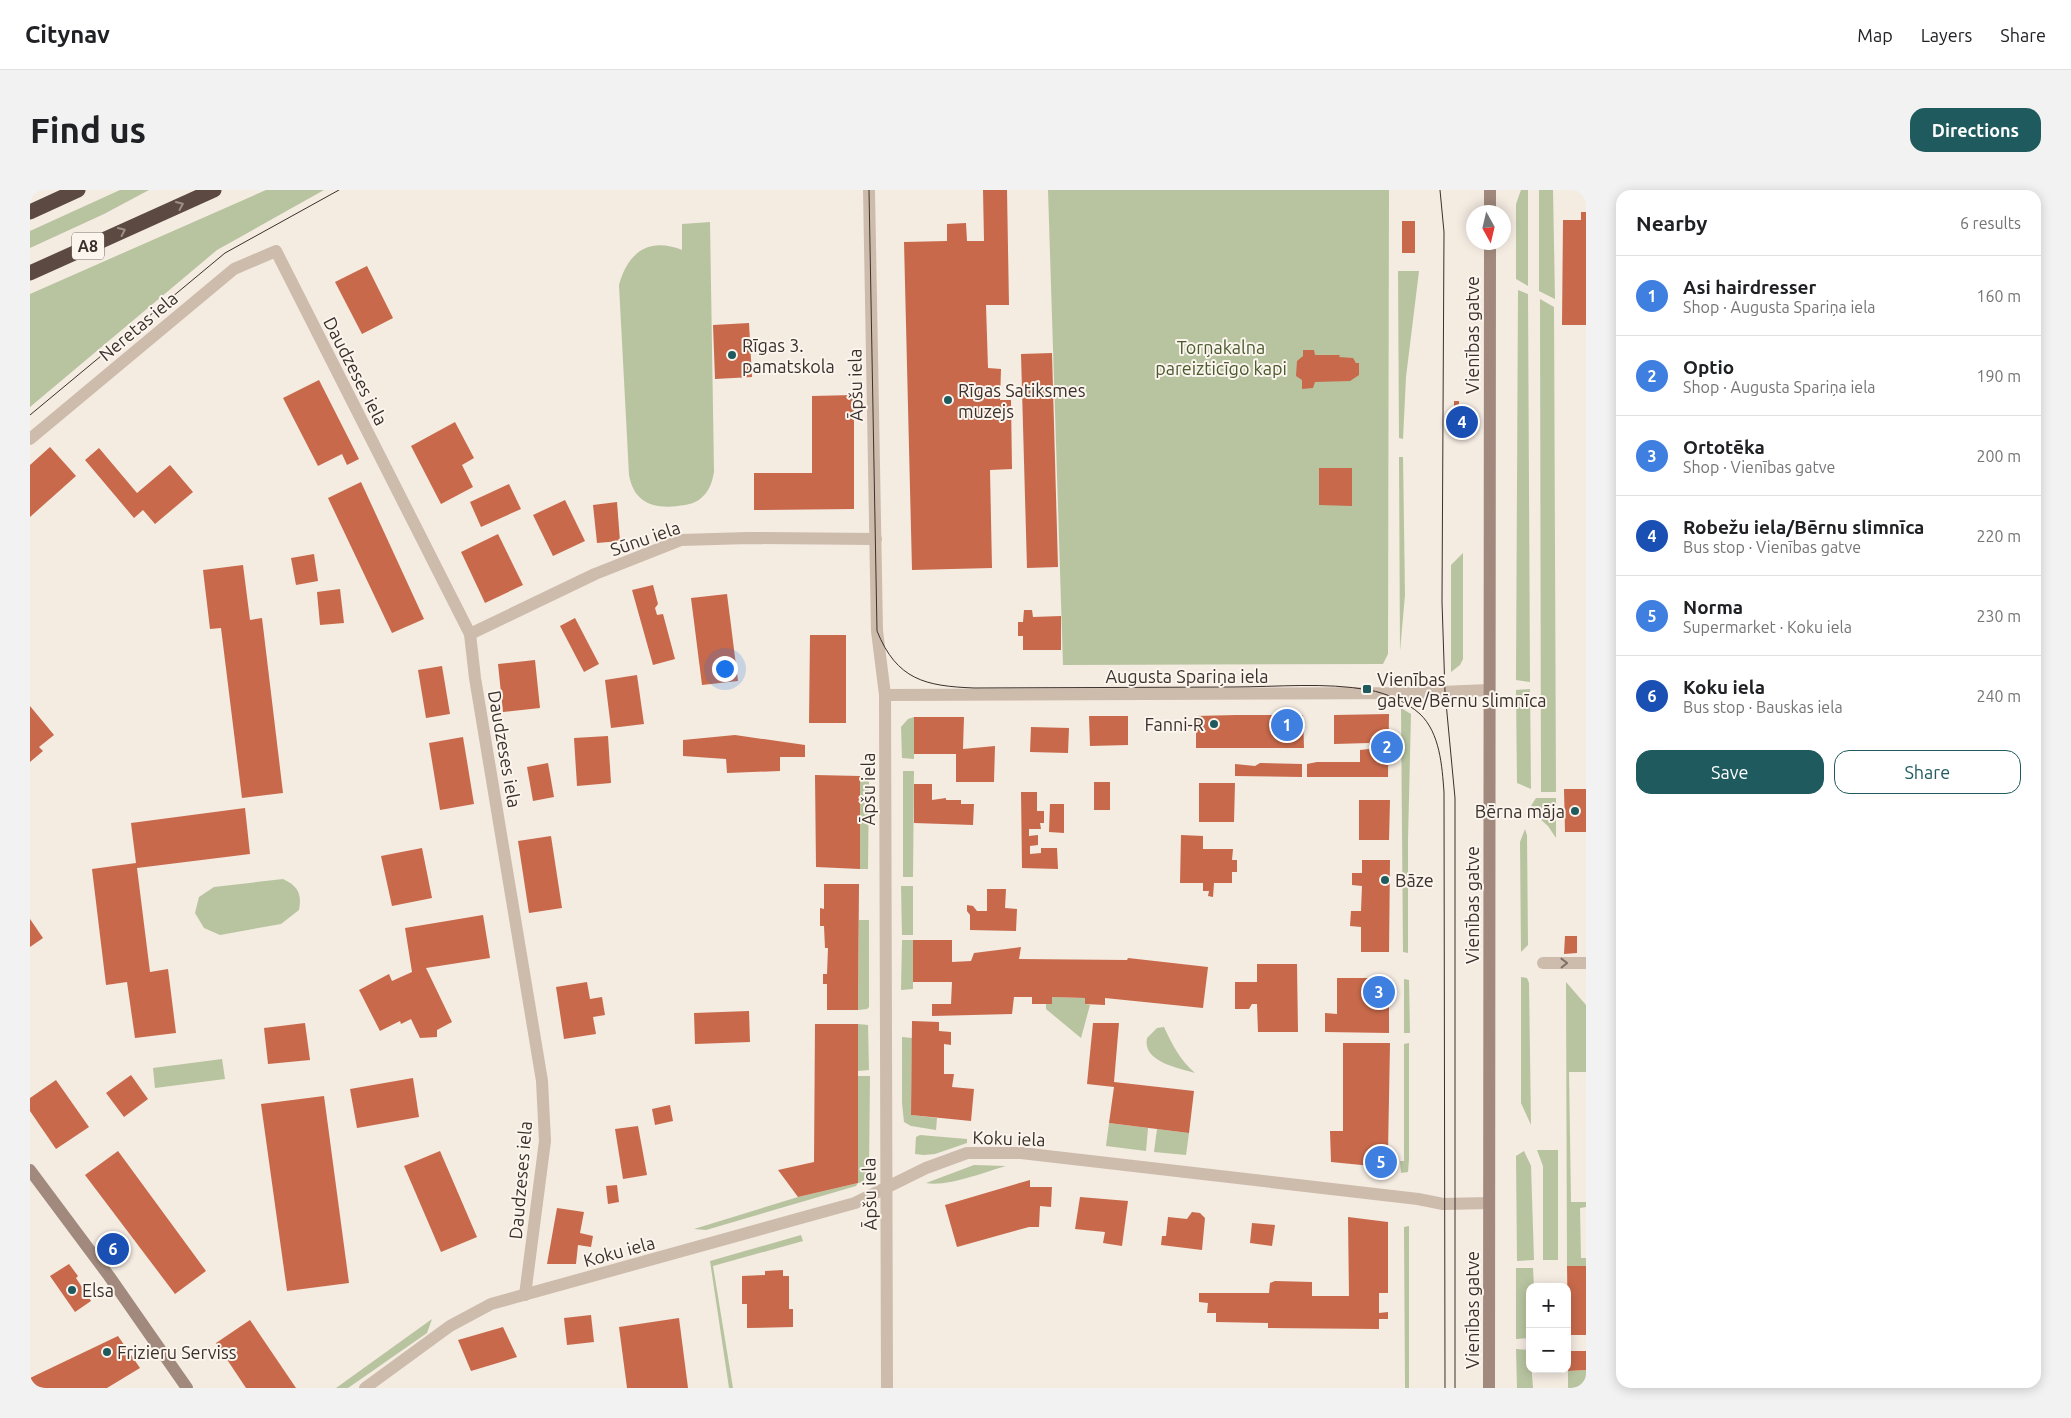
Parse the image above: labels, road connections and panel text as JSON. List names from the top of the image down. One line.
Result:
{"streets":{"highway":["A8"],"main road":["Vienības gatve"],"street":["Neretas iela","Daudzeses iela","Āpšu iela","Sūnu iela","Augusta Spariņa iela","Koku iela"]},"crossings":[["Neretas iela","Daudzeses iela"],["Vienības gatve","Augusta Spariņa iela"],["Vienības gatve","Koku iela"],["Daudzeses iela","Sūnu iela"],["Daudzeses iela","Koku iela"],["Āpšu iela","Sūnu iela"],["Āpšu iela","Augusta Spariņa iela"],["Āpšu iela","Koku iela"]],"parks":["Torņakalna pareizticīgo kapi"],"places":{"other":["Rīgas 3. pamatskola","Rīgas Satiksmes muzejs","Fanni-R","Bērna māja","Bāze","Elsa","Frizieru Serviss"],"transit":["Vienības gatve/Bērnu slimnīca"]},"north":"bottom","page":{"header":"Citynav","nav":["Map","Layers","Share"],"buttons":["Directions",["Save","Share"]],"title":"Find us","heading":["Nearby","6 results"],"list":[{"mark":"1","name":"Asi hairdresser","note":"Shop · Augusta Spariņa iela","value":"160 m"},{"mark":"2","name":"Optio","note":"Shop · Augusta Spariņa iela","value":"190 m"},{"mark":"3","name":"Ortotēka","note":"Shop · Vienības gatve","value":"200 m"},{"mark":"4","name":"Robežu iela/Bērnu slimnīca","note":"Bus stop · Vienības gatve","value":"220 m"},{"mark":"5","name":"Norma","note":"Supermarket · Koku iela","value":"230 m"},{"mark":"6","name":"Koku iela","note":"Bus stop · Bauskas iela","value":"240 m"}],"pins":["4","1","2","3","5","6"],"map_buttons":["+","−"]}}
